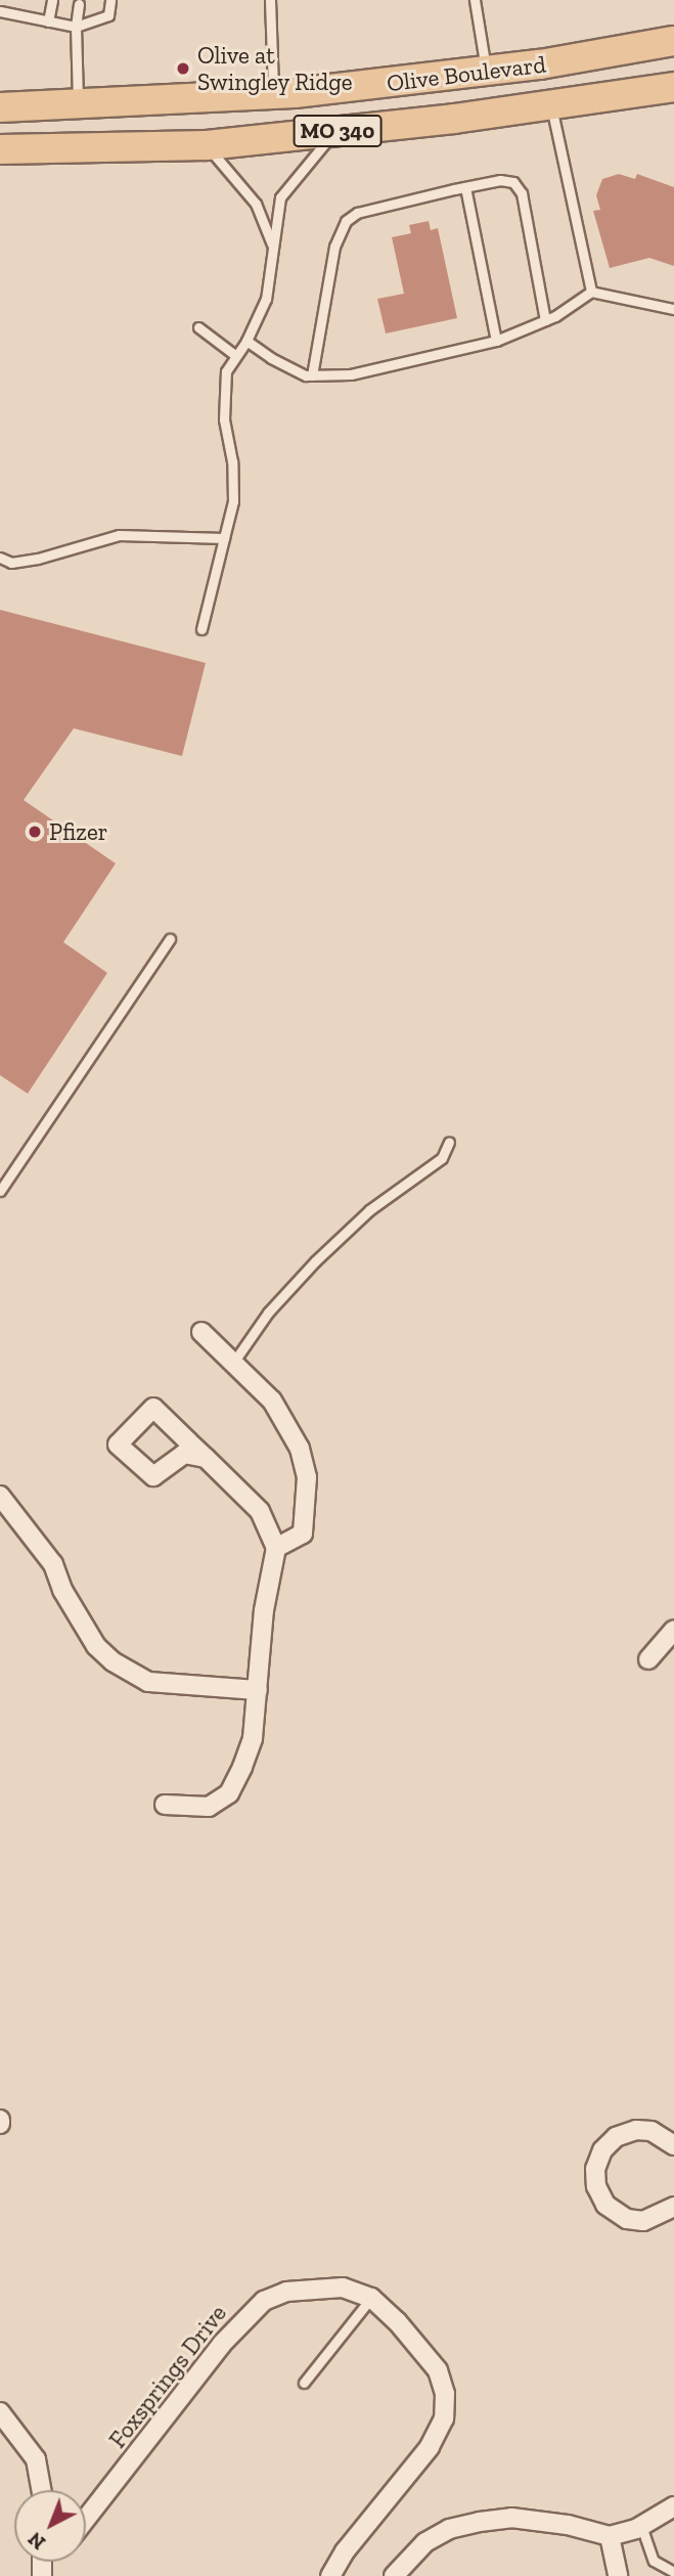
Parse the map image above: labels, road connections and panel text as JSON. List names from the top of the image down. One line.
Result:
{"streets":{"main road":["Olive Boulevard","MO 340"],"street":["Foxsprings Drive"]},"places":["Olive at Swingley Ridge","Pfizer"],"north":"bottom left"}
